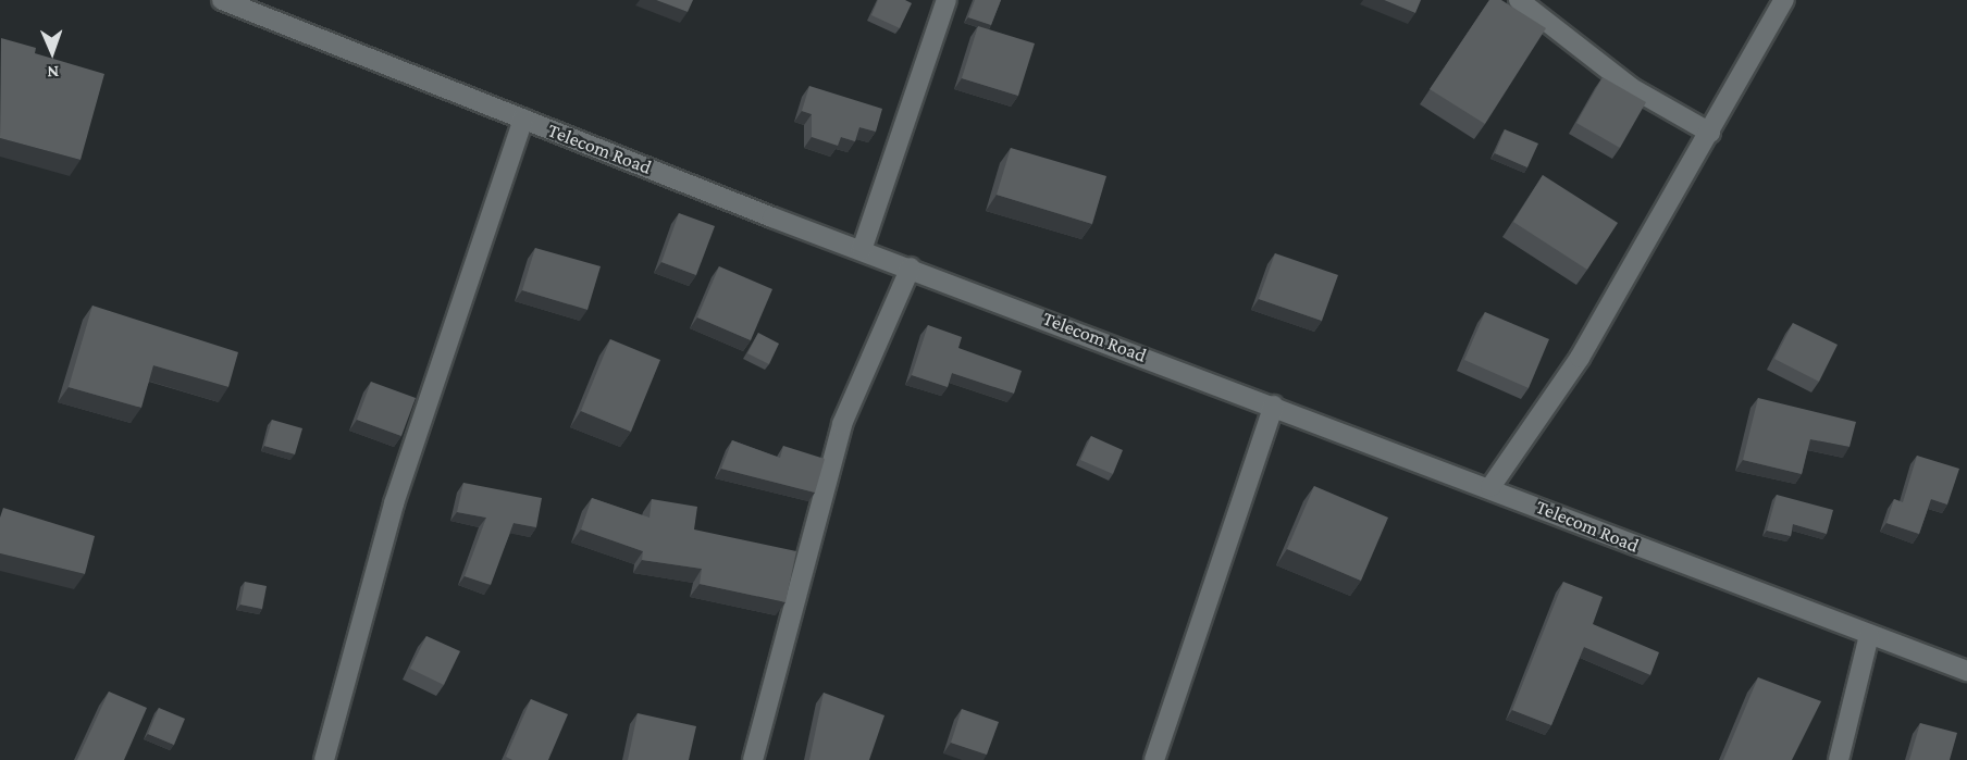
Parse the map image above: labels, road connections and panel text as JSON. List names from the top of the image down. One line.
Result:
{"streets":{"street":["Telecom Road"]},"north":"bottom"}
